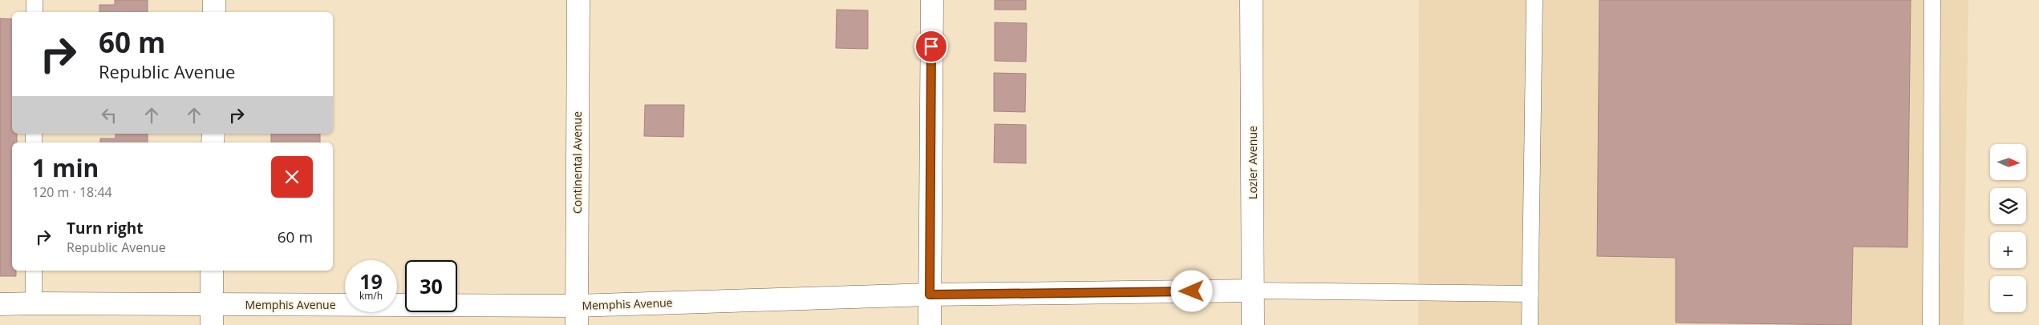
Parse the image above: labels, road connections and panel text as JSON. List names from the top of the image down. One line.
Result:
{"streets":{"street":["Continental Avenue","Lozier Avenue","Memphis Avenue"]},"crossings":[["Continental Avenue","Memphis Avenue"],["Lozier Avenue","Memphis Avenue"]],"north":"right","page":{"turn":["60 m","Republic Avenue"],"heading":["1 min","120 m · 18:44"],"map_buttons":["+","−"],"list":[{"name":"Turn right","note":"Republic Avenue","value":"60 m"}],"speed":"19 km/h","limit":"30"}}
